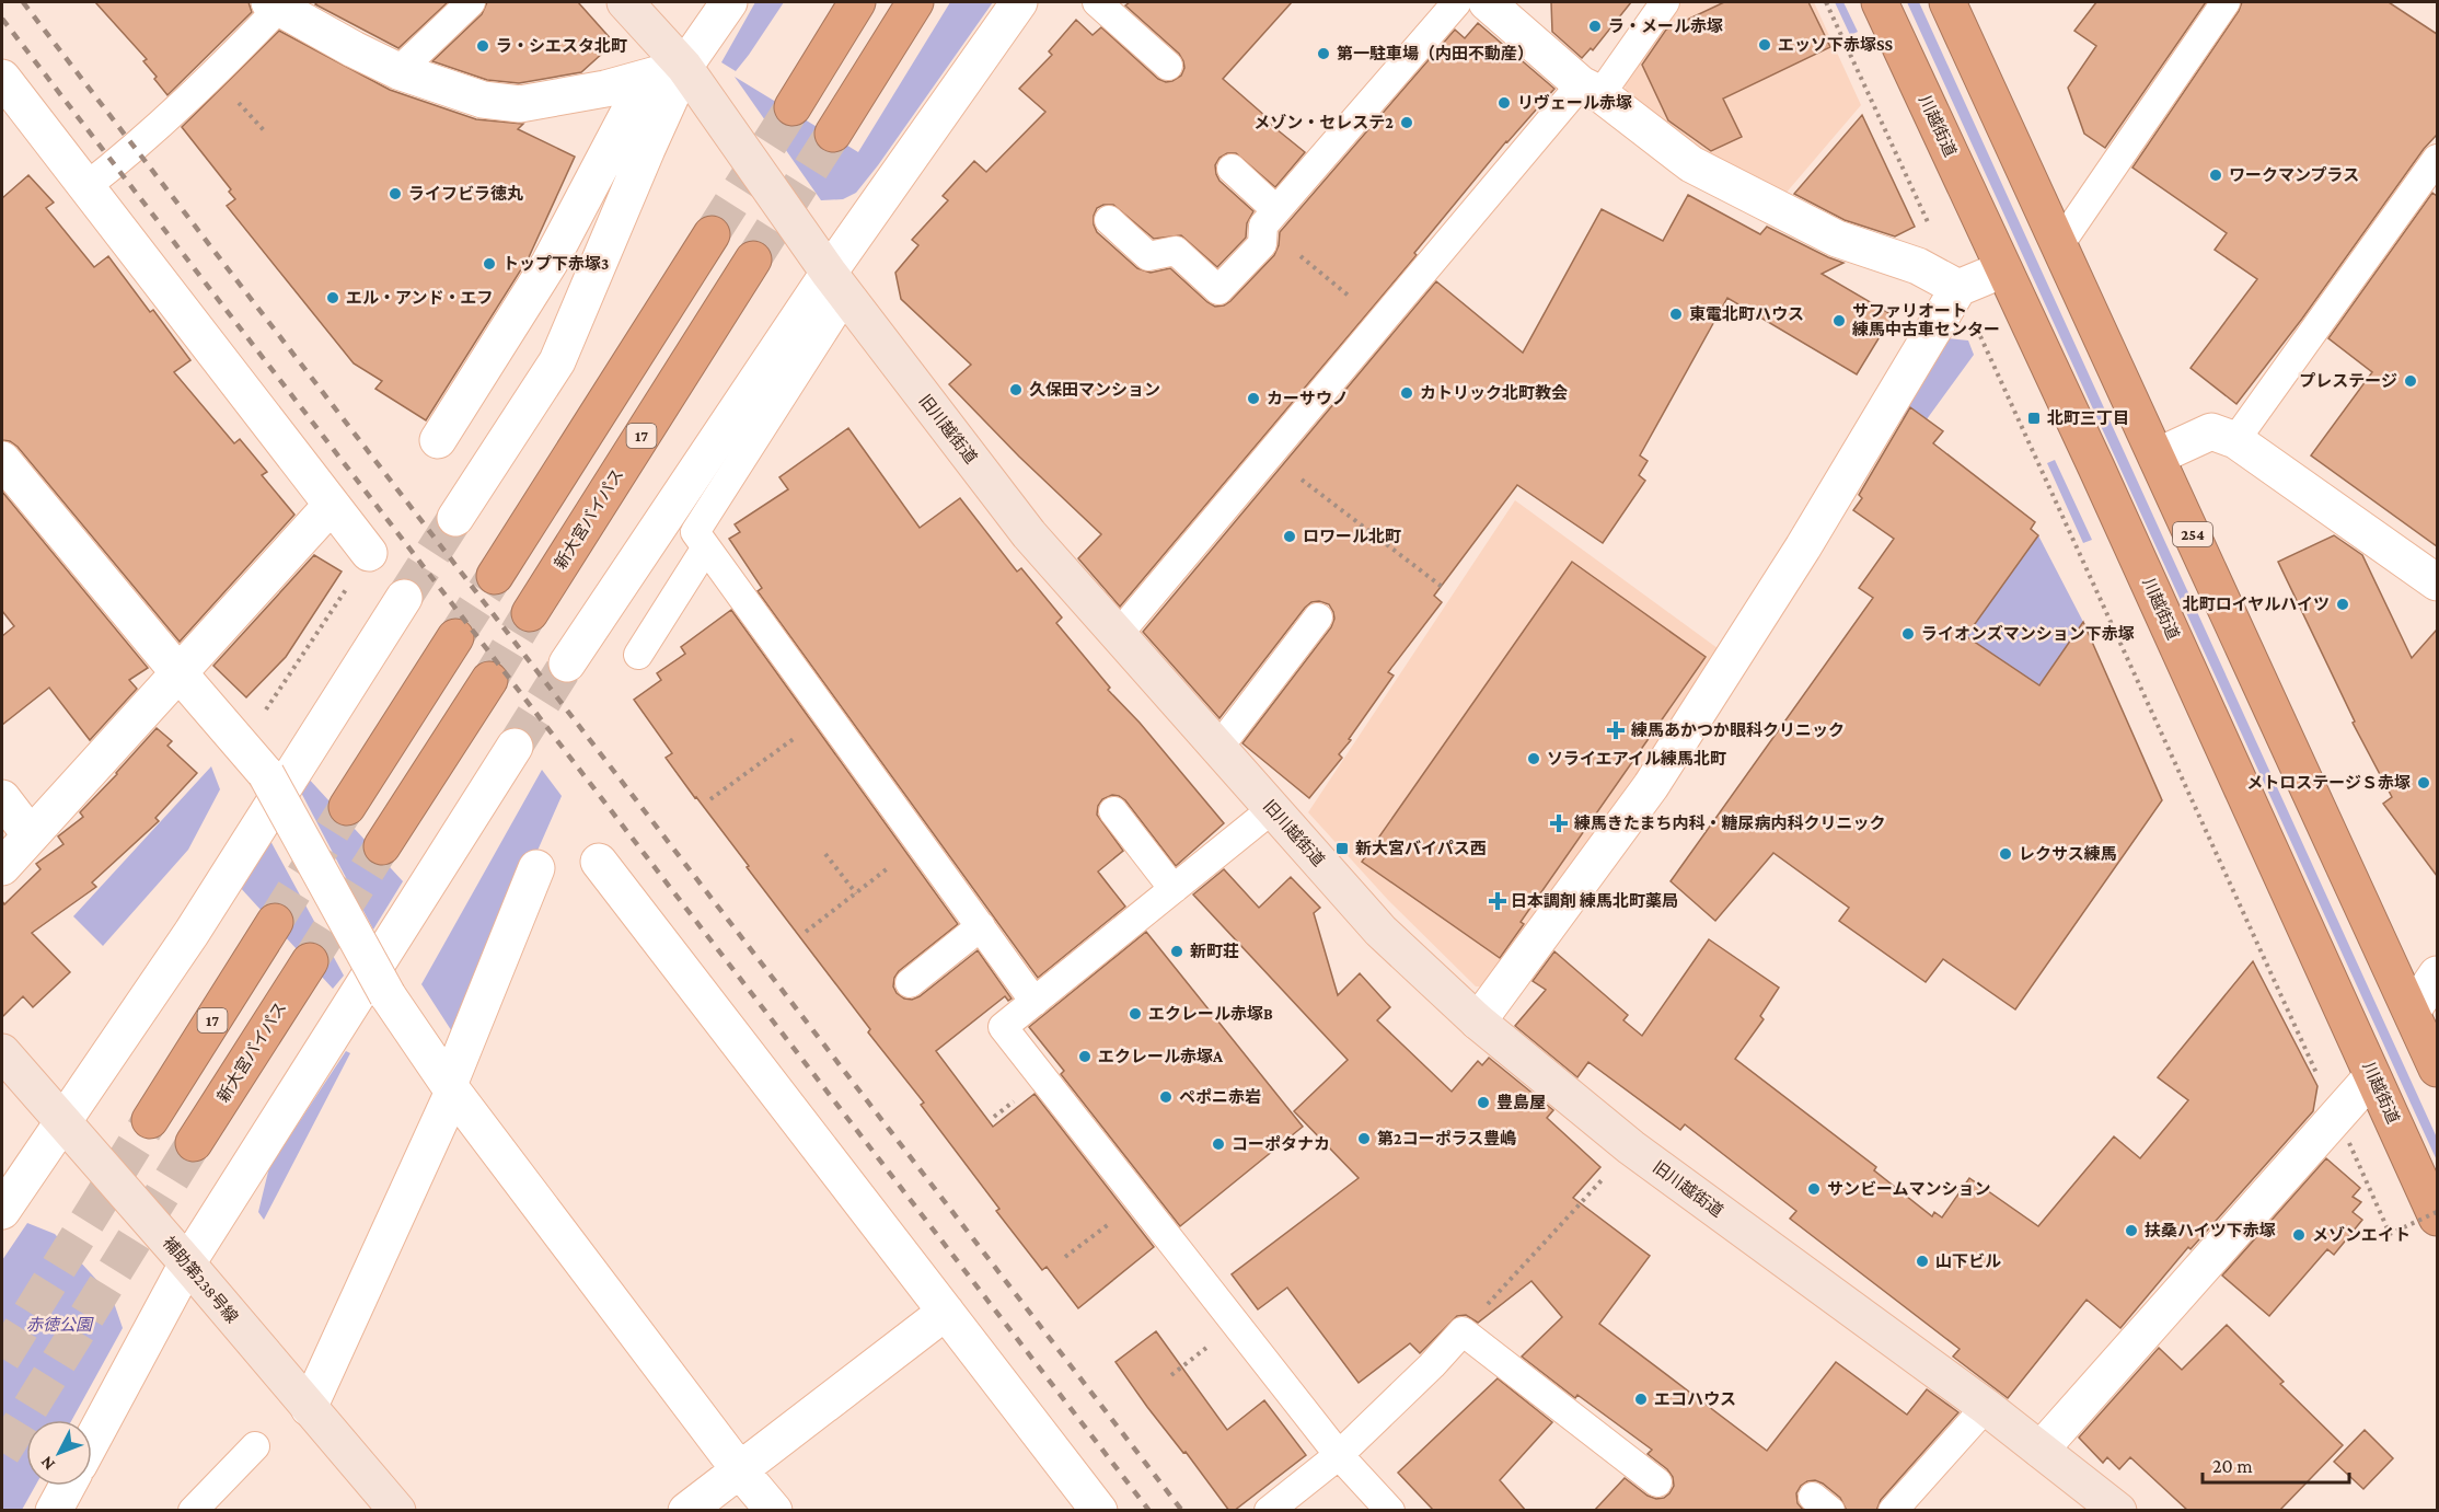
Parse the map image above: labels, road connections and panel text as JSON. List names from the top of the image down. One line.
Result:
{"streets":{"highway":["川越街道","17","新大宮バイパス","254"],"street":["旧川越街道","補助第238号線"]},"parks":["赤徳公園"],"places":{"other":["ラ・メール赤塚","エッソ下赤塚SS","ラ・シエスタ北町","第一駐車場（内田不動産）","リヴェール赤塚","メゾン・セレステ2","ワークマンプラス","ライフビラ徳丸","トップ下赤塚3","エル・アンド・エフ","東電北町ハウス","サファリオート 練馬中古車センター","プレステージ","久保田マンション","カトリック北町教会","カーサウノ","ロワール北町","北町ロイヤルハイツ","ライオンズマンション下赤塚","ソライエアイル練馬北町","メトロステージＳ赤塚","レクサス練馬","新町荘","エクレール赤塚B","エクレール赤塚A","ペポニ赤岩","豊島屋","第2コーポラス豊嶋","コーポタナカ","サンビームマンション","扶桑ハイツ下赤塚","メゾンエイト","山下ビル","エコハウス"],"transit":["北町三丁目","新大宮バイパス西"],"health":["練馬あかつか眼科クリニック","練馬きたまち内科・糖尿病内科クリニック","日本調剤 練馬北町薬局"]},"scale_bar":"20 m","north":"bottom left"}
